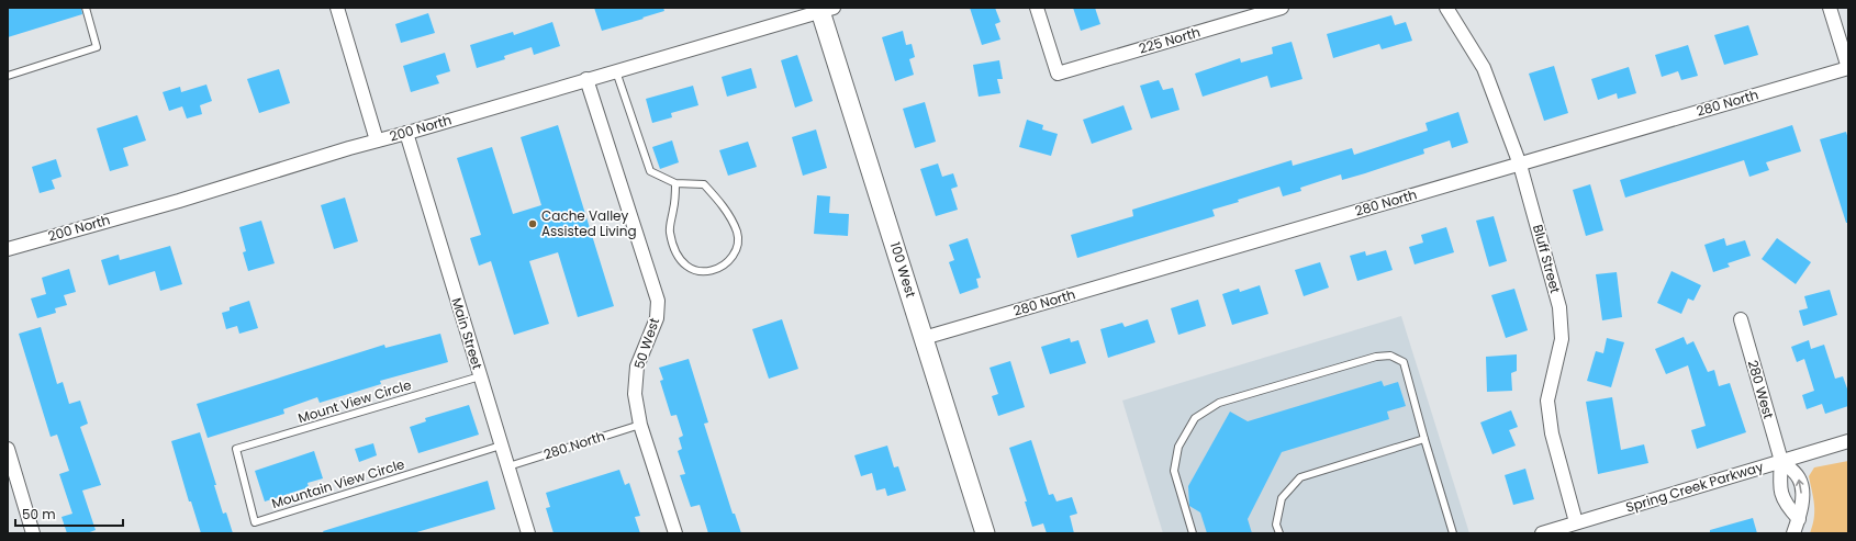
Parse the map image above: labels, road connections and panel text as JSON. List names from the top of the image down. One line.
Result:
{"streets":{"street":["225 North","280 North","200 North","Bluff Street","100 West","Main Street","50 West","280 West","Spring Creek Parkway"],"lane":["Mount View Circle","Mountain View Circle"]},"crossings":[["280 North","Bluff Street"],["280 North","100 West"],["280 North","Main Street"],["280 North","50 West"],["200 North","100 West"],["200 North","Main Street"],["200 North","50 West"],["Bluff Street","Spring Creek Parkway"],["Main Street","Mount View Circle"],["Main Street","Mountain View Circle"],["280 West","Spring Creek Parkway"],["Mount View Circle","Mountain View Circle"]],"places":["Cache Valley Assisted Living"],"scale_bar":"50 m"}
